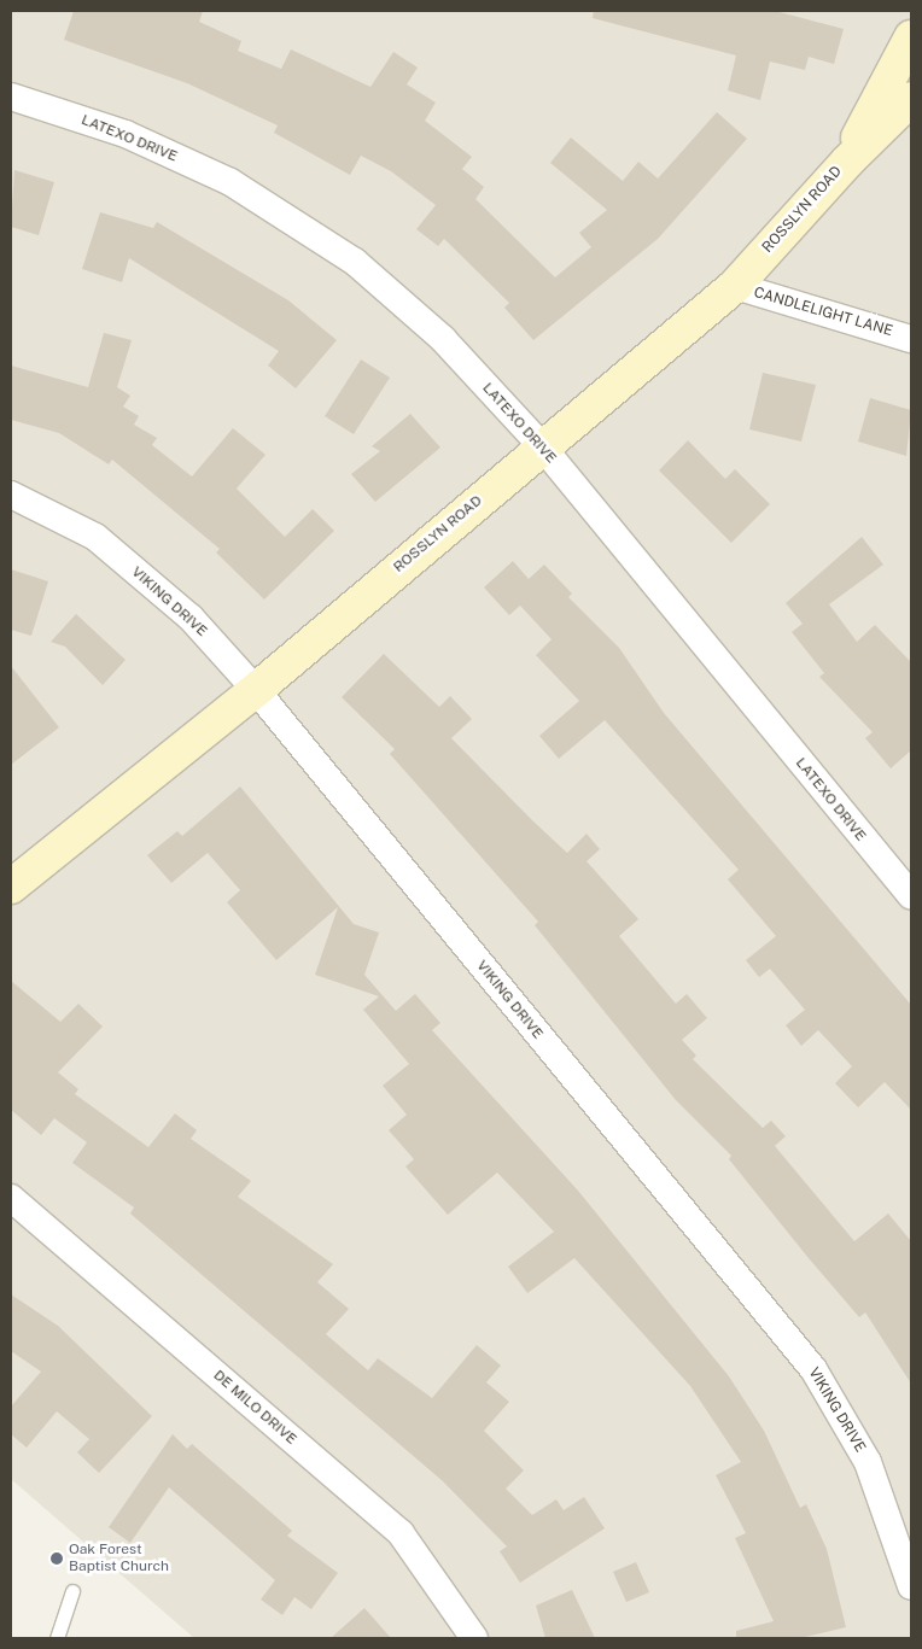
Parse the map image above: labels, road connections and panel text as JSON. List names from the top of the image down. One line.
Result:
{"streets":{"street":["LATEXO DRIVE","ROSSLYN ROAD","CANDLELIGHT LANE","VIKING DRIVE","DE MILO DRIVE"]},"crossings":[["LATEXO DRIVE","ROSSLYN ROAD"],["ROSSLYN ROAD","CANDLELIGHT LANE"],["ROSSLYN ROAD","VIKING DRIVE"]],"places":["Oak Forest Baptist Church"]}
